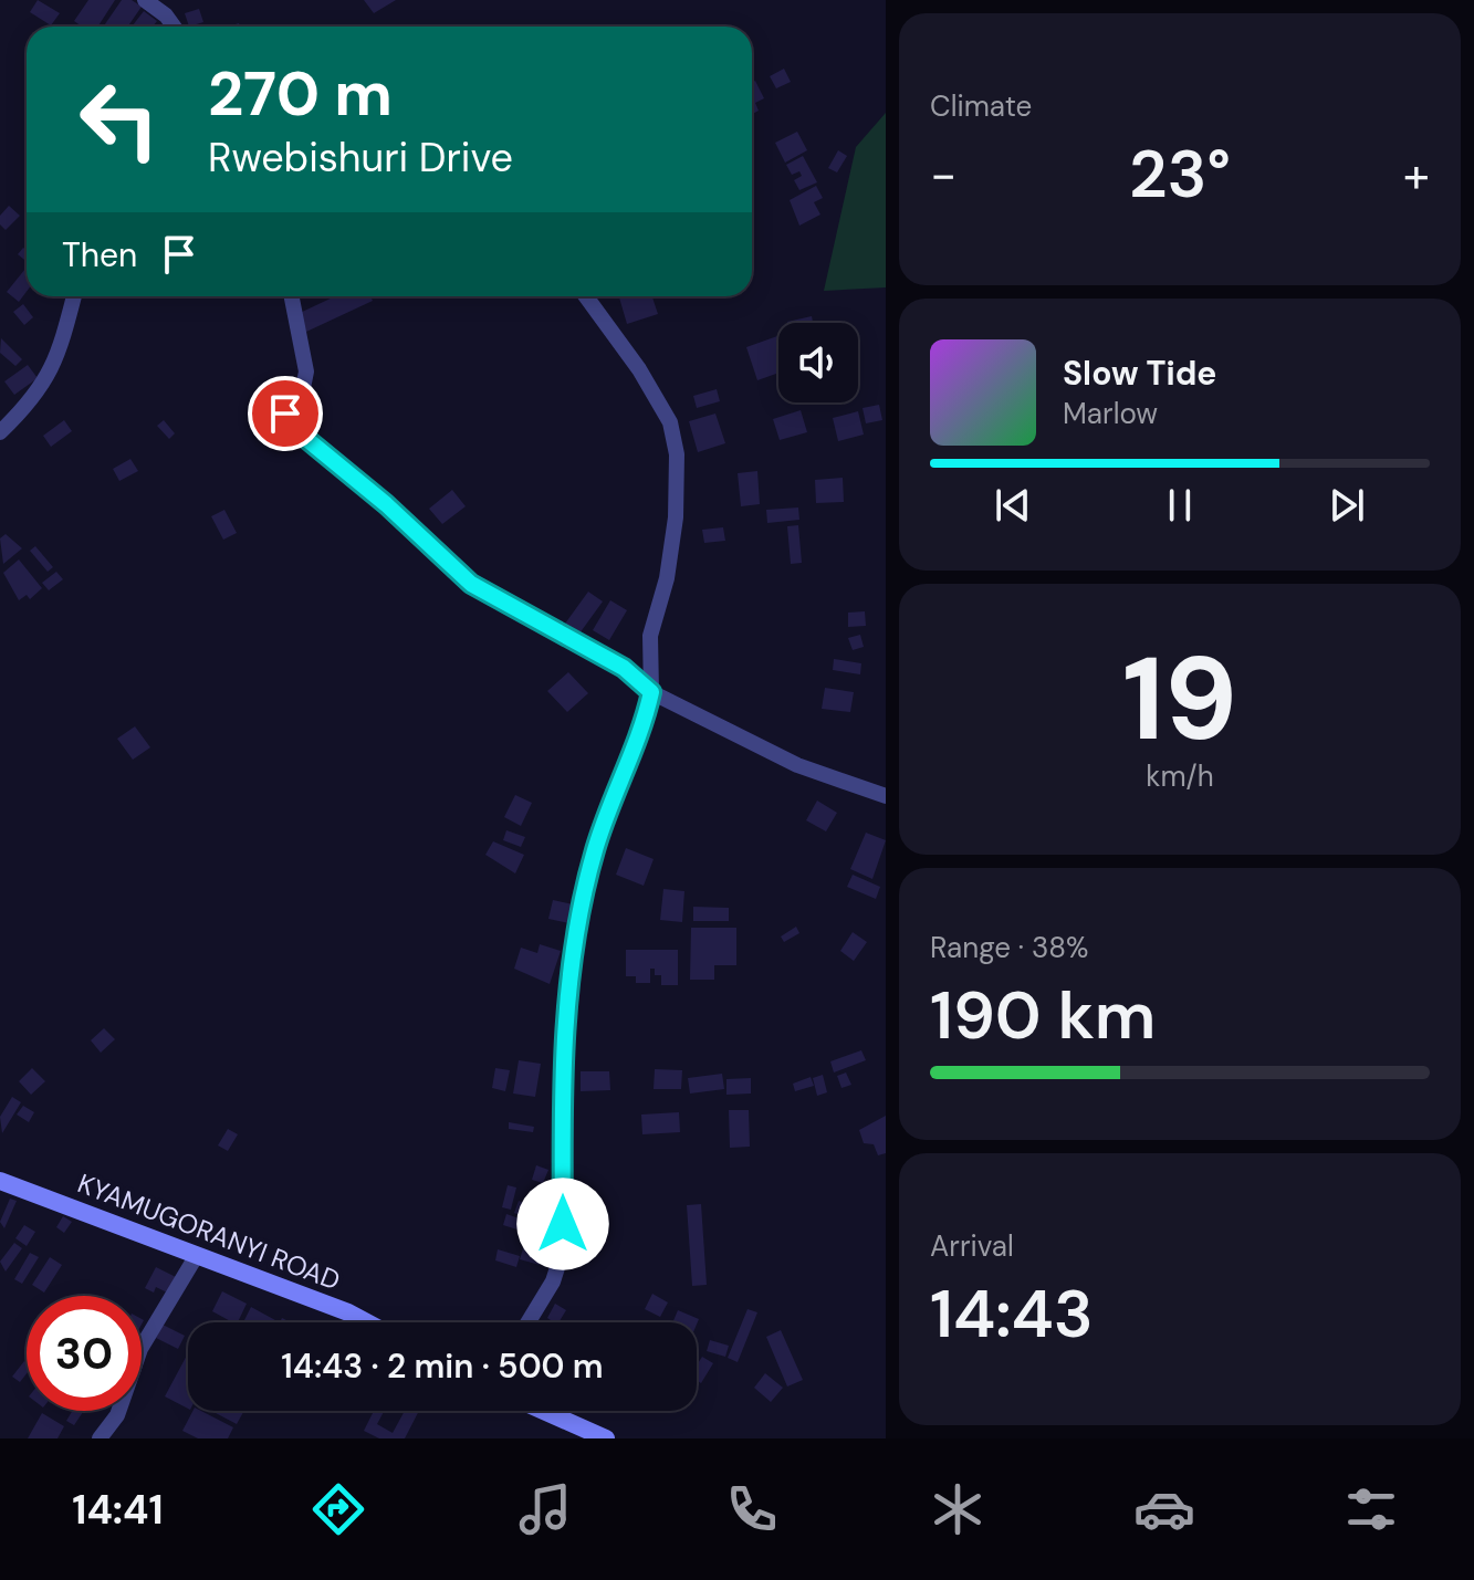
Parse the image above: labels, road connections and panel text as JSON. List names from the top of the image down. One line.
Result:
{"streets":{"street":["KYAMUGORANYI ROAD"]},"page":{"tile":["Climate",["19","km/h"],["Range · 38%","190 km"],["Arrival","14:43"]],"turn":["270 m","Rwebishuri Drive"],"heat":["−","23°","+"],"then":"Then","song":["Slow Tide","Marlow"],"limit":"30","trip":"14:43 · 2 min · 500 m","tabs":"14:41"}}
